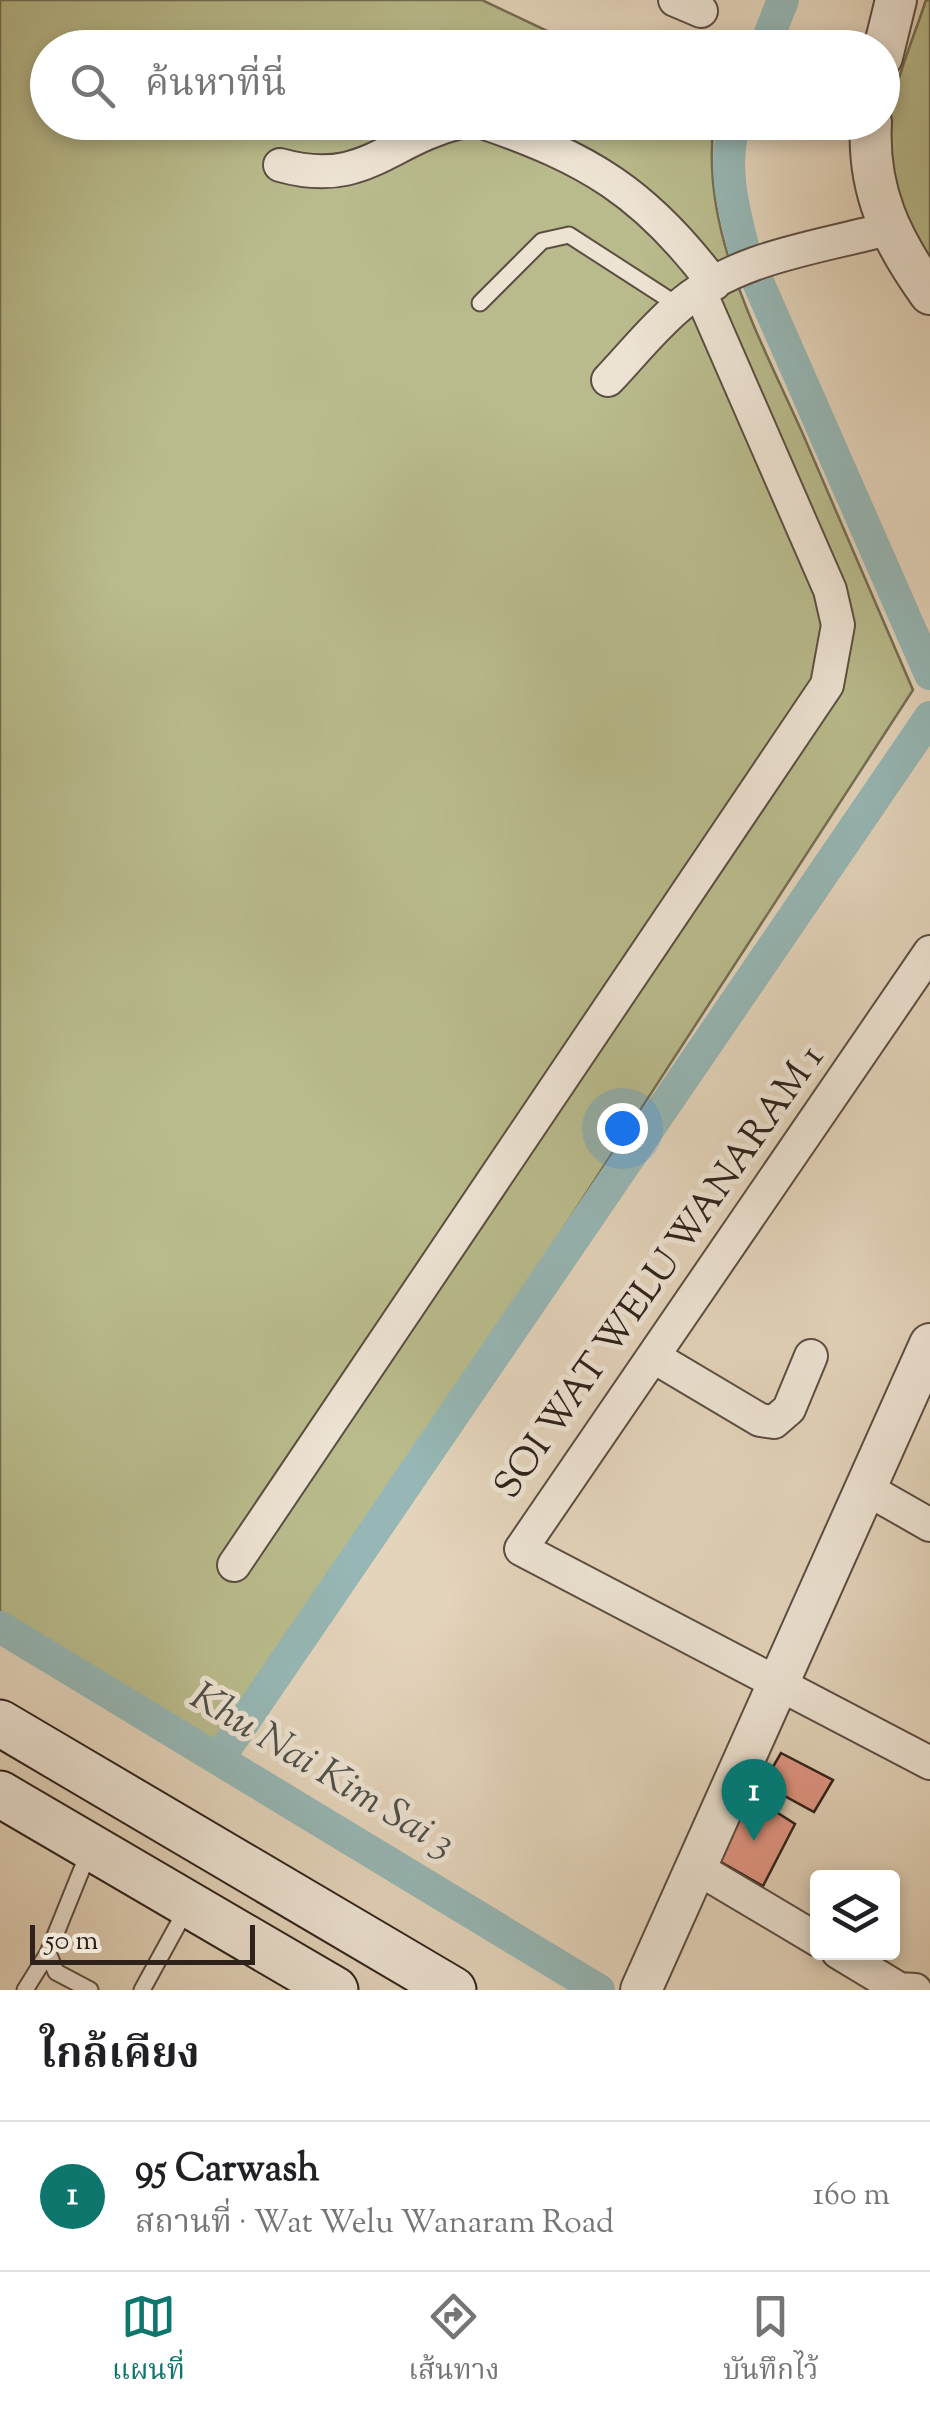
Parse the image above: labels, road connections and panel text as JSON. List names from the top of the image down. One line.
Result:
{"streets":{"street":["SOI WAT WELU WANARAM 1"]},"water":["Khu Nai Kim Sai 3"],"scale_bar":"50 m","page":{"search":"ค้นหาที่นี่","pins":"1","scale":"50 m","heading":"ใกล้เคียง","list":[{"mark":"1","name":"95 Carwash","note":"สถานที่ · Wat Welu Wanaram Road","value":"160 m"}],"nav":["แผนที่","เส้นทาง","บันทึกไว้"]}}
